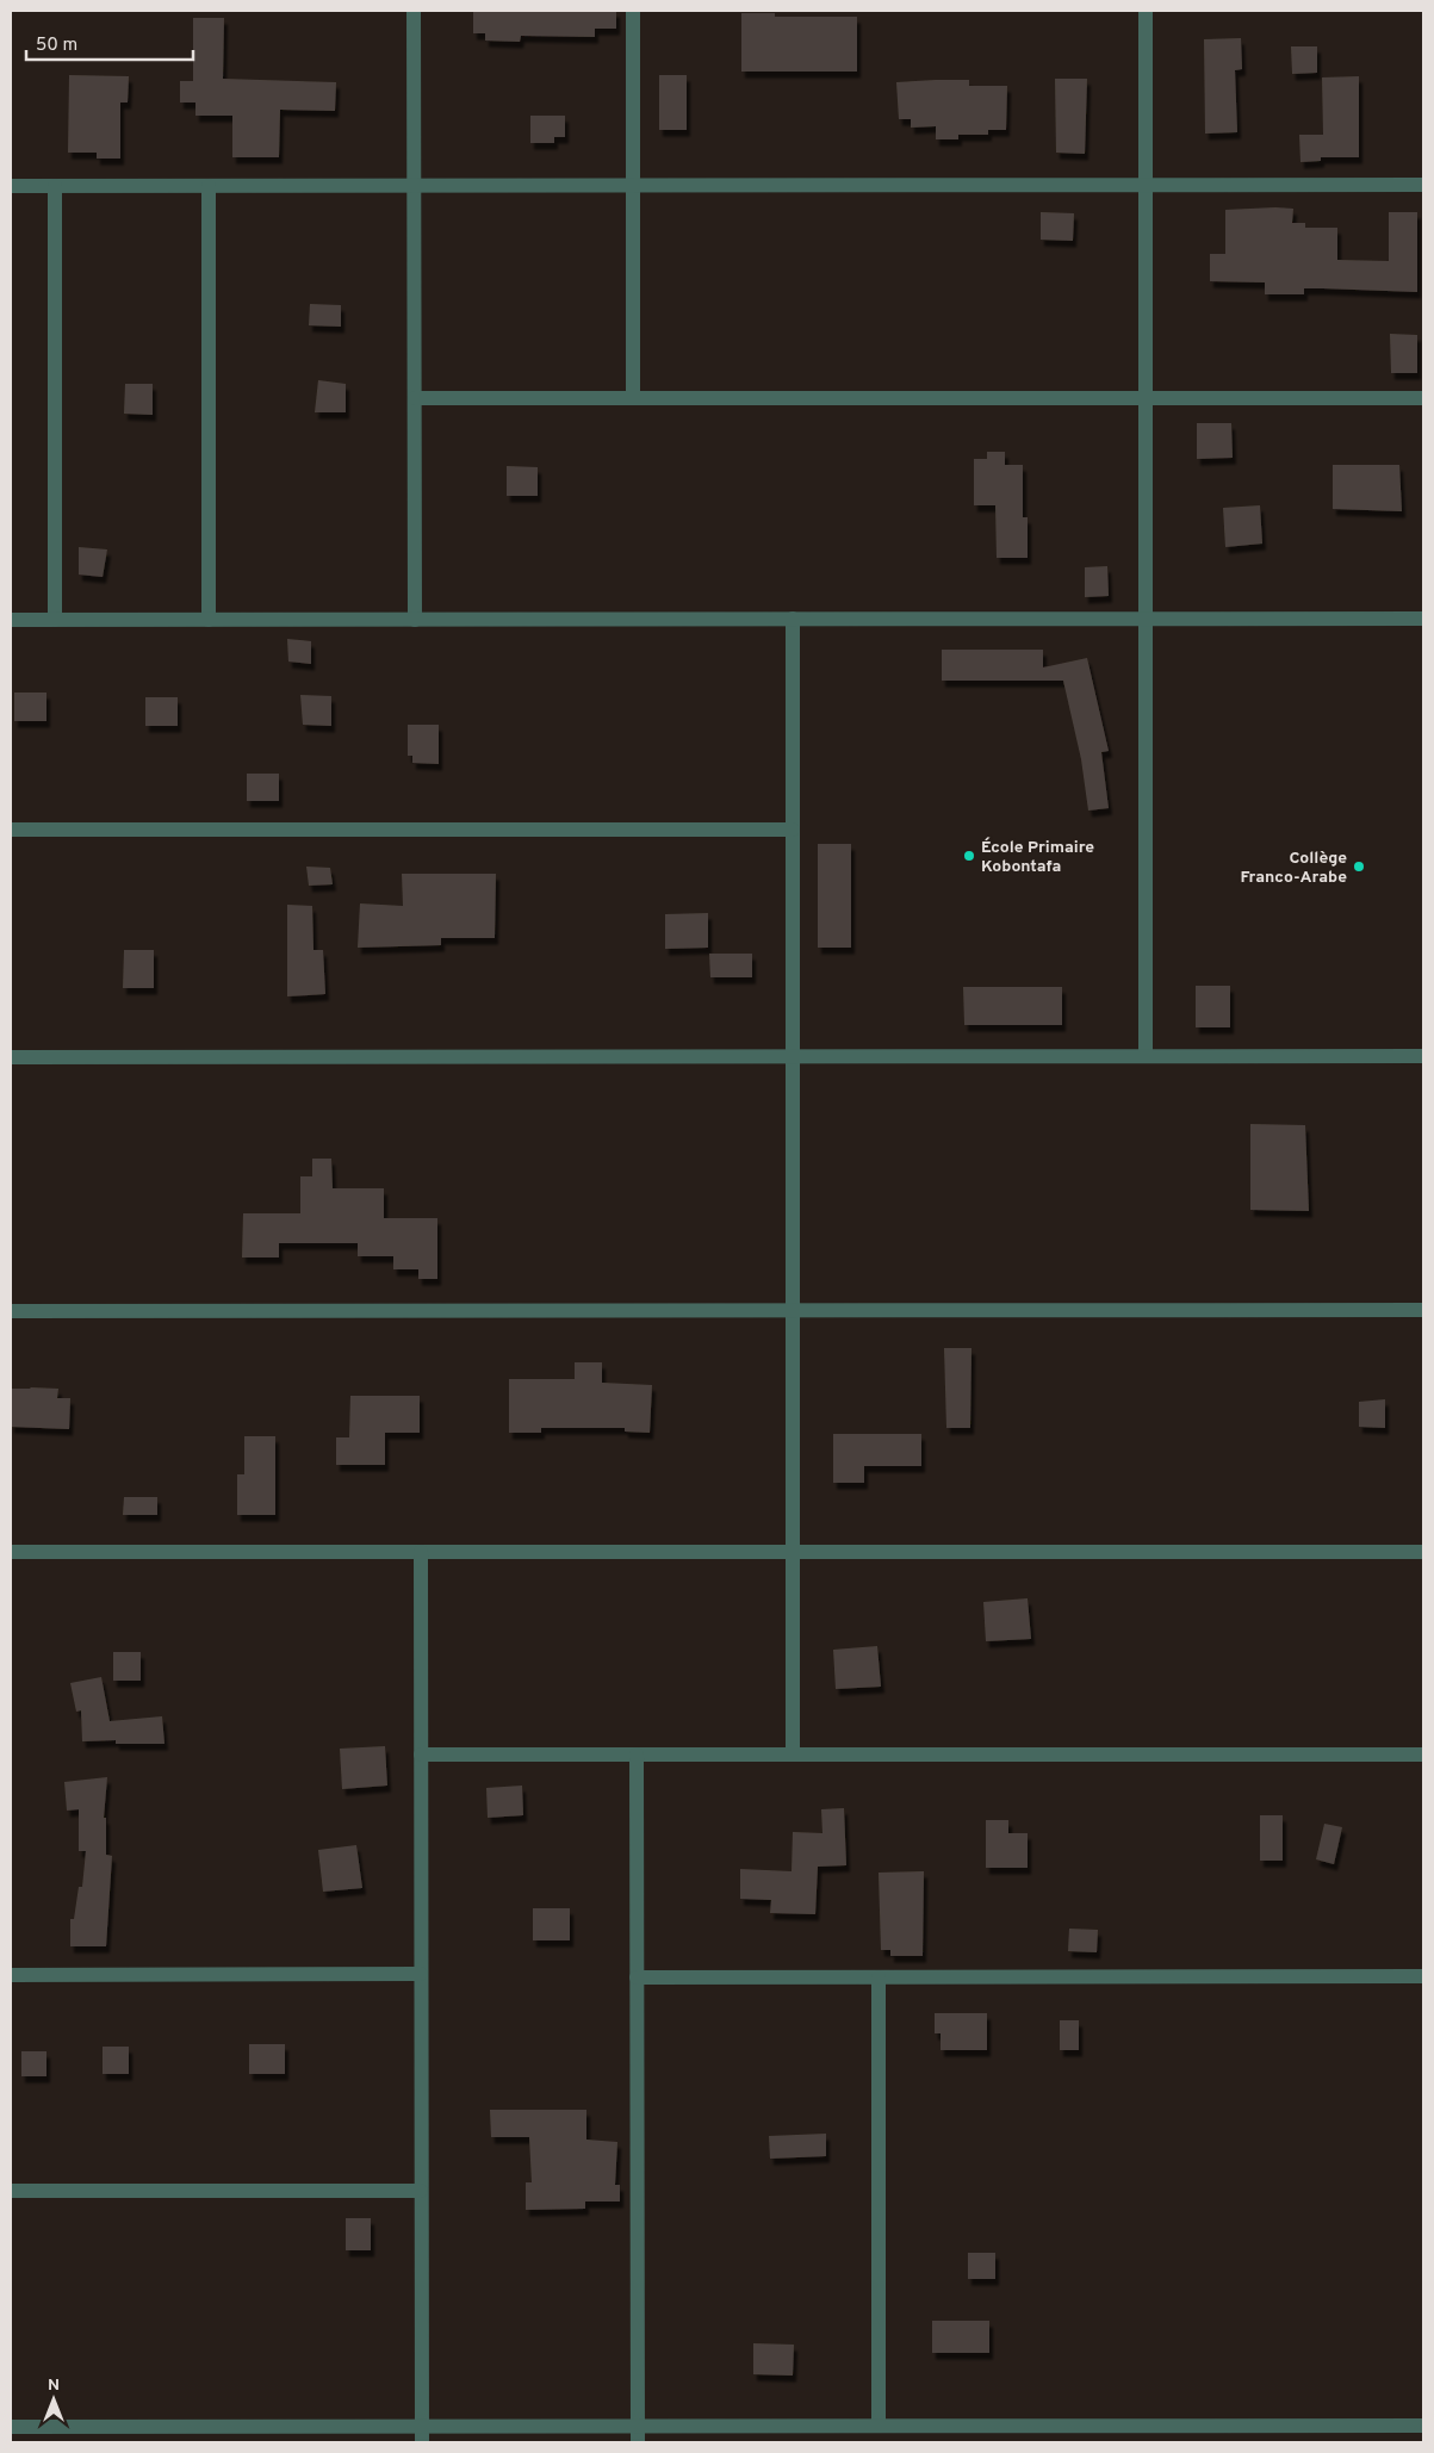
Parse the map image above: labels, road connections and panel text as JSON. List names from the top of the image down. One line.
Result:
{"places":["École Primaire Kobontafa","Collège Franco-Arabe"],"scale_bar":"50 m","north":"top"}
